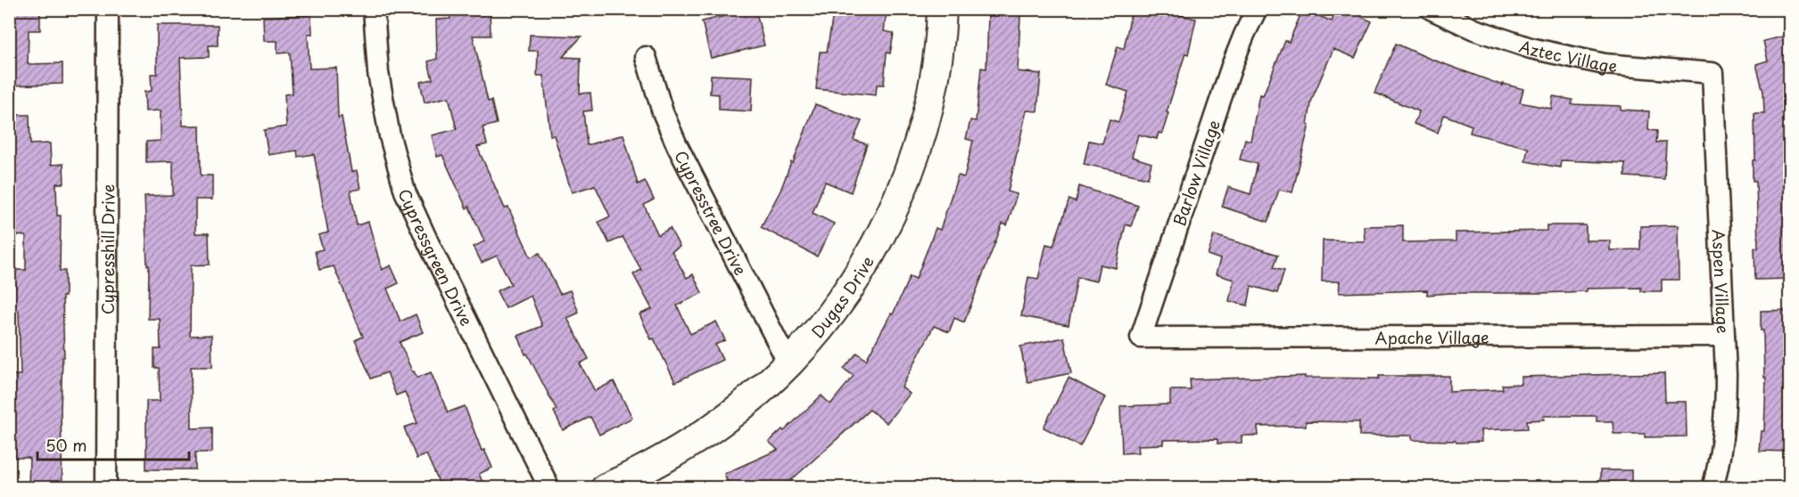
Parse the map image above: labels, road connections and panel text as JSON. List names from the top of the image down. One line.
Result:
{"streets":{"street":["Aztec Village","Barlow Village","Cypresstree Drive","Cypresshill Drive","Cypressgreen Drive","Aspen Village","Dugas Drive","Apache Village"]},"crossings":[["Aztec Village","Aspen Village"],["Barlow Village","Apache Village"],["Cypresstree Drive","Dugas Drive"],["Aspen Village","Apache Village"]],"scale_bar":"50 m"}
